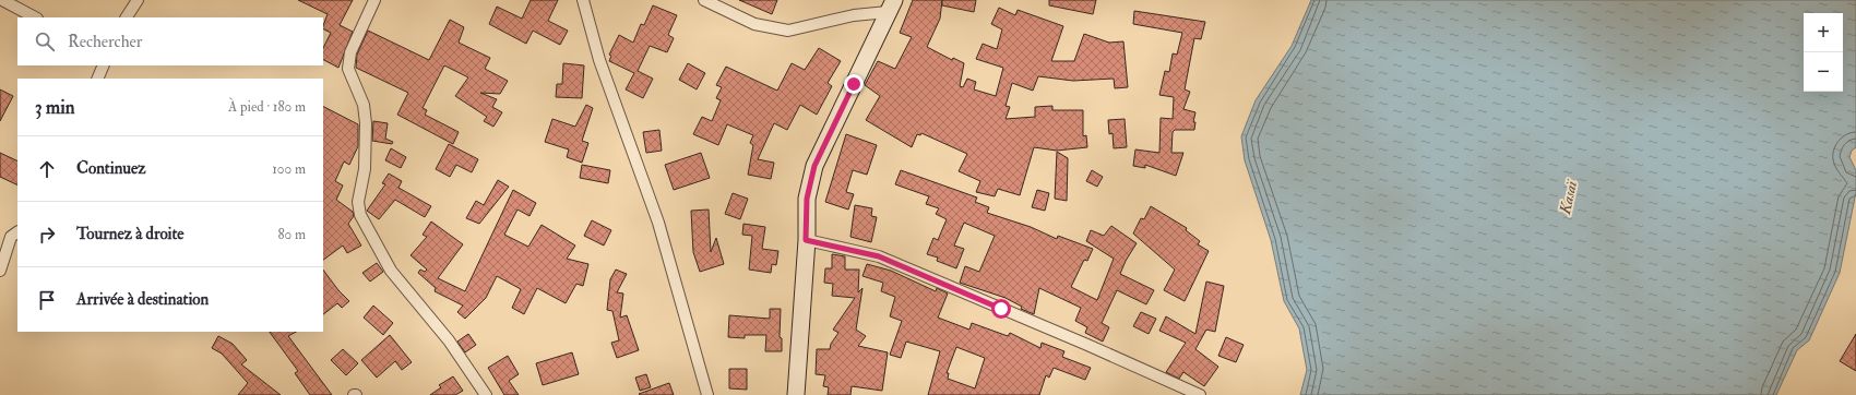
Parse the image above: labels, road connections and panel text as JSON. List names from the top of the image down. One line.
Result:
{"water":["Kasaï"],"page":{"map_buttons":["+","−"],"search":"Rechercher","heading":["3 min","À pied · 180 m"],"list":[["Continuez","100 m"],["Tournez à droite","80 m"],"Arrivée à destination"]}}
